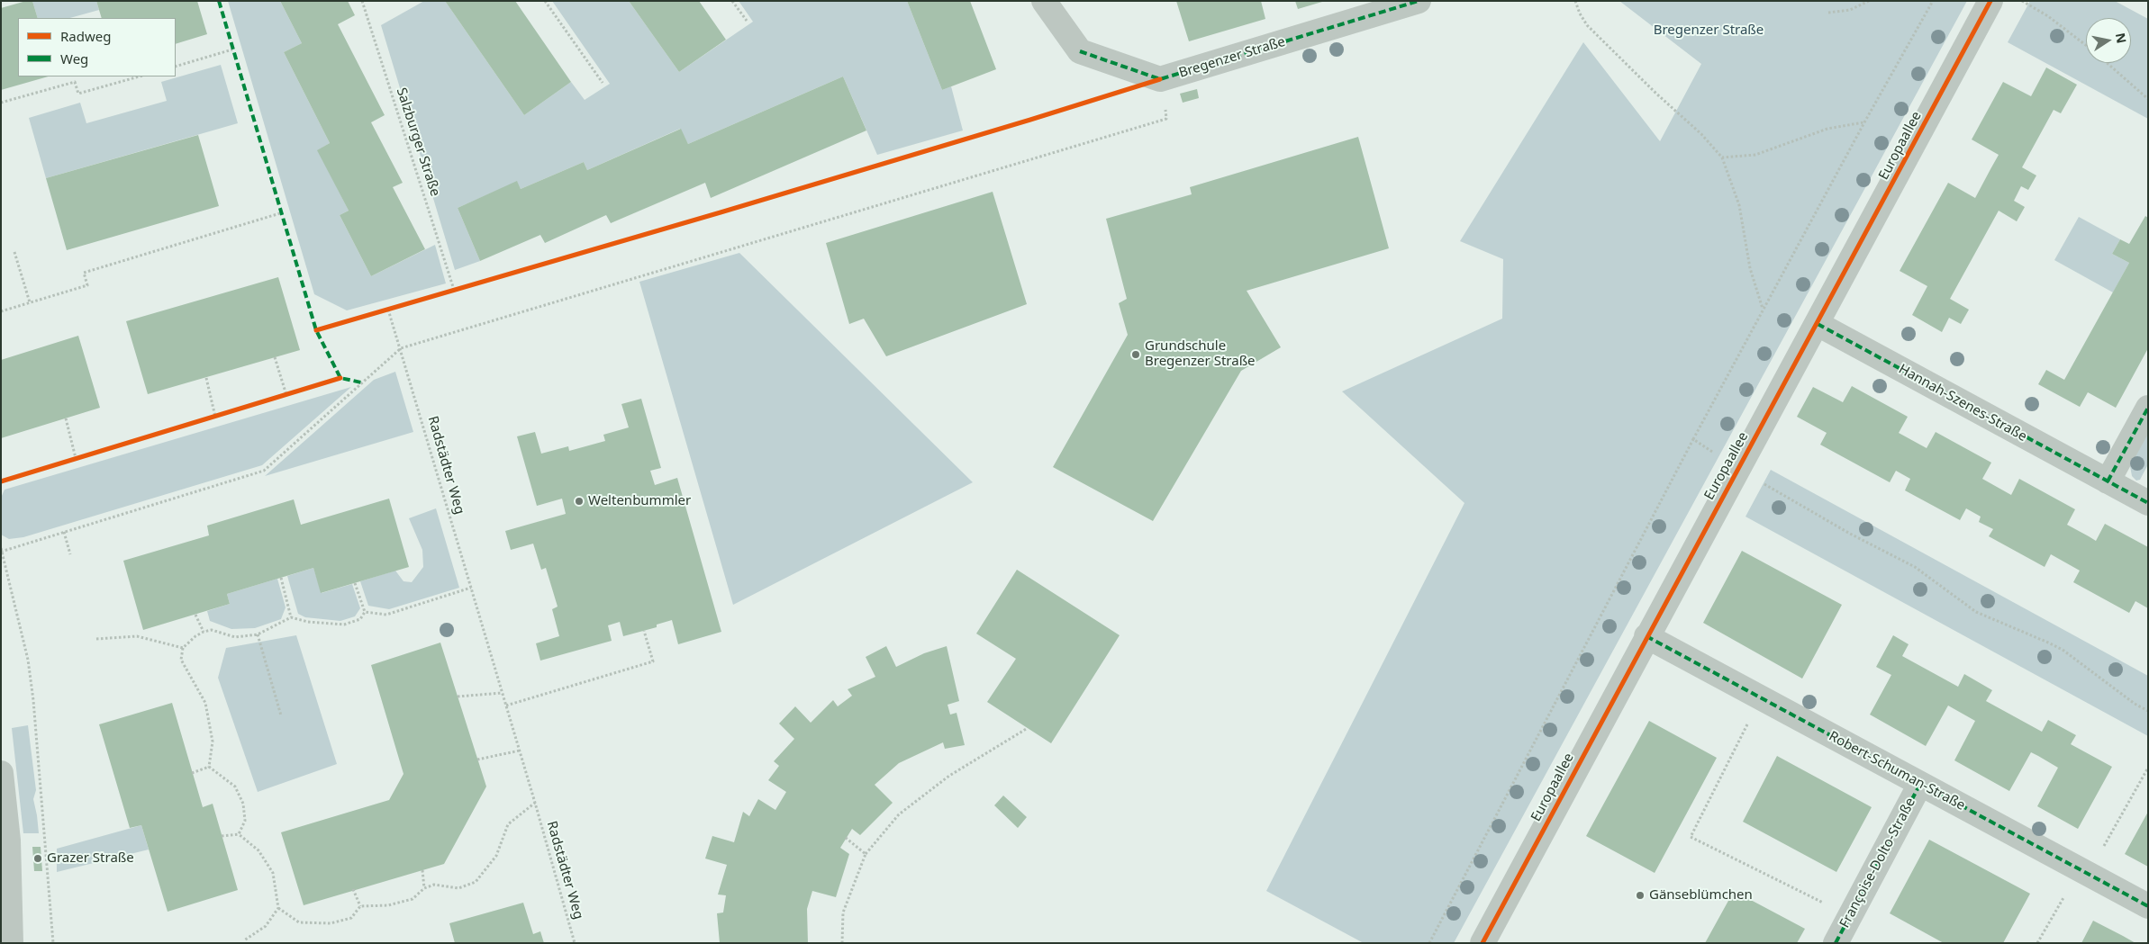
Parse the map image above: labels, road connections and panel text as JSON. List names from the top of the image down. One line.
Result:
{"streets":{"street":["Bregenzer Straße","Europaallee","Hannah-Szenes-Straße","Robert-Schuman-Straße","Françoise-Dolto-Straße"],"path":["Salzburger Straße","Radstädter Weg"]},"crossings":[["Europaallee","Hannah-Szenes-Straße"],["Europaallee","Robert-Schuman-Straße"],["Robert-Schuman-Straße","Françoise-Dolto-Straße"]],"parks":["Bregenzer Straße"],"places":["Grundschule Bregenzer Straße","Weltenbummler","Grazer Straße","Gänseblümchen"],"legend":["Radweg","Weg"],"north":"right"}
